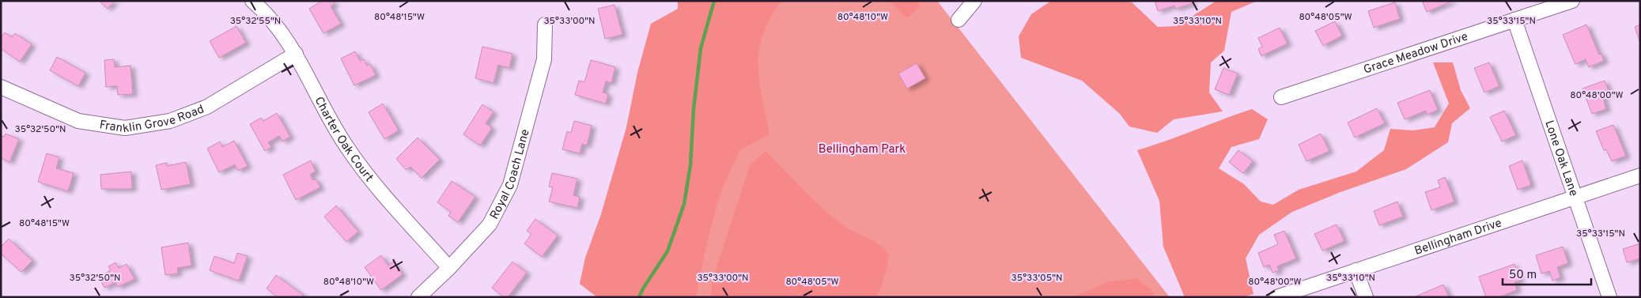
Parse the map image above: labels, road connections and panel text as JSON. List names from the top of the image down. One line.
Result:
{"streets":{"street":["Grace Meadow Drive","Franklin Grove Road","Charter Oak Court","Lone Oak Lane","Royal Coach Lane","Bellingham Drive"]},"crossings":[["Grace Meadow Drive","Lone Oak Lane"],["Franklin Grove Road","Charter Oak Court"],["Charter Oak Court","Royal Coach Lane"],["Lone Oak Lane","Bellingham Drive"]],"parks":["Bellingham Park"],"scale_bar":"50 m","coordinates":["80°48'15\"W","80°48'10\"W","80°48'05\"W","35°32'55\"N","35°33'00\"N","35°33'10\"N","35°33'15\"N","80°48'00\"W","35°32'50\"N","35°33'05\"N"]}
